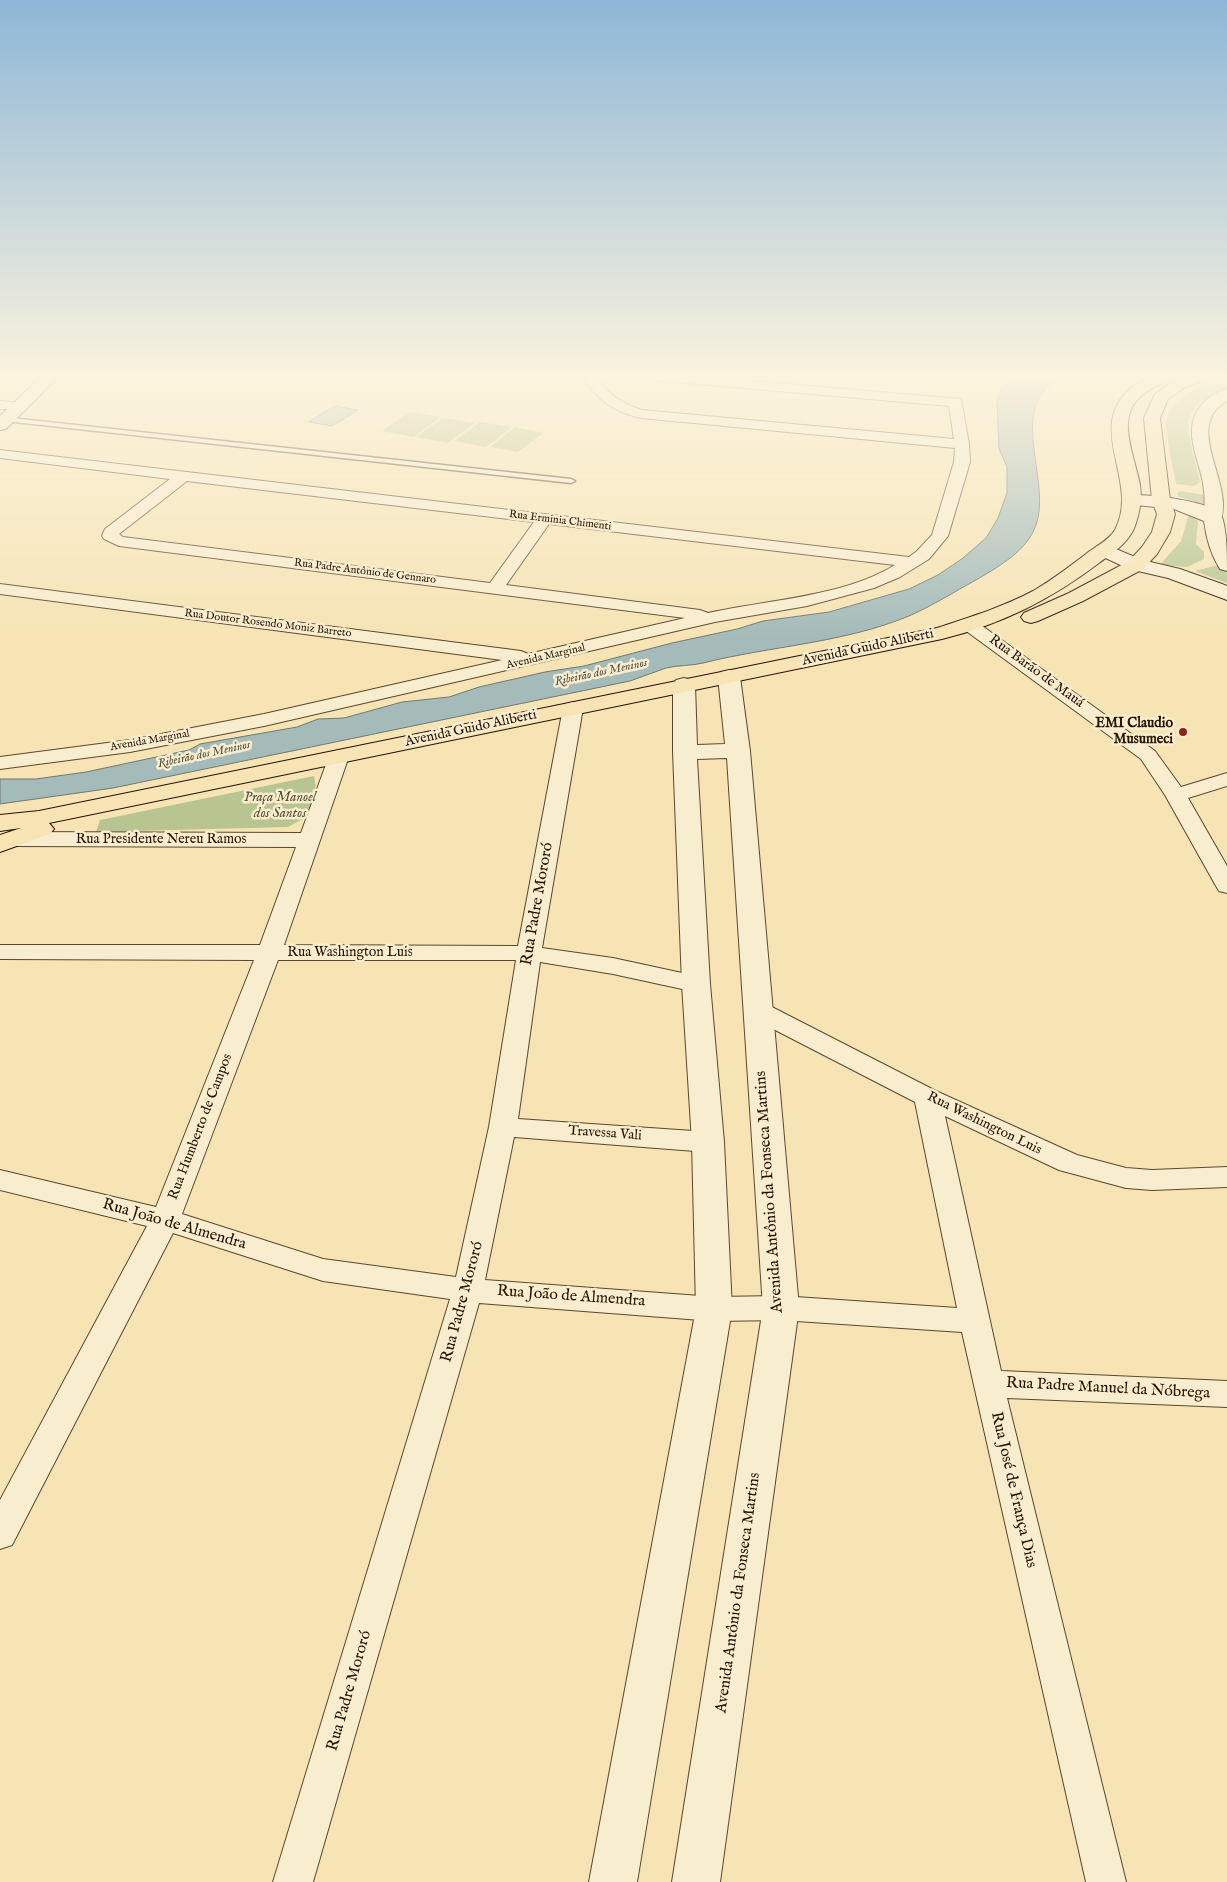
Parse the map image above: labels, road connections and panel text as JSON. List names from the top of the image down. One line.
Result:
{"streets":{"main road":["Avenida Guido Aliberti"],"street":["Rua Erminia Chimenti","Rua Padre Antônio de Gennaro","Rua Doutor Rosendo Moniz Barreto","Avenida Marginal","Rua Barão de Mauá","Rua Presidente Nereu Ramos","Rua Padre Mororó","Rua Washington Luis","Rua Humberto de Campos","Travessa Vali","Avenida Antônio da Fonseca Martins","Rua João de Almendra","Rua Padre Manuel da Nóbrega","Rua José de França Dias"]},"crossings":[["Rua Erminia Chimenti","Rua Padre Antônio de Gennaro"],["Rua Erminia Chimenti","Avenida Marginal"],["Rua Padre Antônio de Gennaro","Avenida Marginal"],["Rua Doutor Rosendo Moniz Barreto","Avenida Marginal"],["Avenida Guido Aliberti","Rua Barão de Mauá"],["Avenida Guido Aliberti","Rua Presidente Nereu Ramos"],["Avenida Guido Aliberti","Rua Padre Mororó"],["Avenida Guido Aliberti","Rua Humberto de Campos"],["Avenida Guido Aliberti","Avenida Antônio da Fonseca Martins"],["Rua Presidente Nereu Ramos","Rua Humberto de Campos"],["Rua Padre Mororó","Rua Washington Luis"],["Rua Padre Mororó","Travessa Vali"],["Rua Padre Mororó","Rua João de Almendra"],["Rua Washington Luis","Rua Humberto de Campos"],["Rua Washington Luis","Avenida Antônio da Fonseca Martins"],["Rua Washington Luis","Rua José de França Dias"],["Rua Humberto de Campos","Rua João de Almendra"],["Avenida Antônio da Fonseca Martins","Rua João de Almendra"],["Rua João de Almendra","Rua José de França Dias"],["Rua Padre Manuel da Nóbrega","Rua José de França Dias"]],"water":["Ribeirão dos Meninos"],"parks":["Praça Manoel dos Santos"],"places":["EMI Claudio Musumeci"]}
